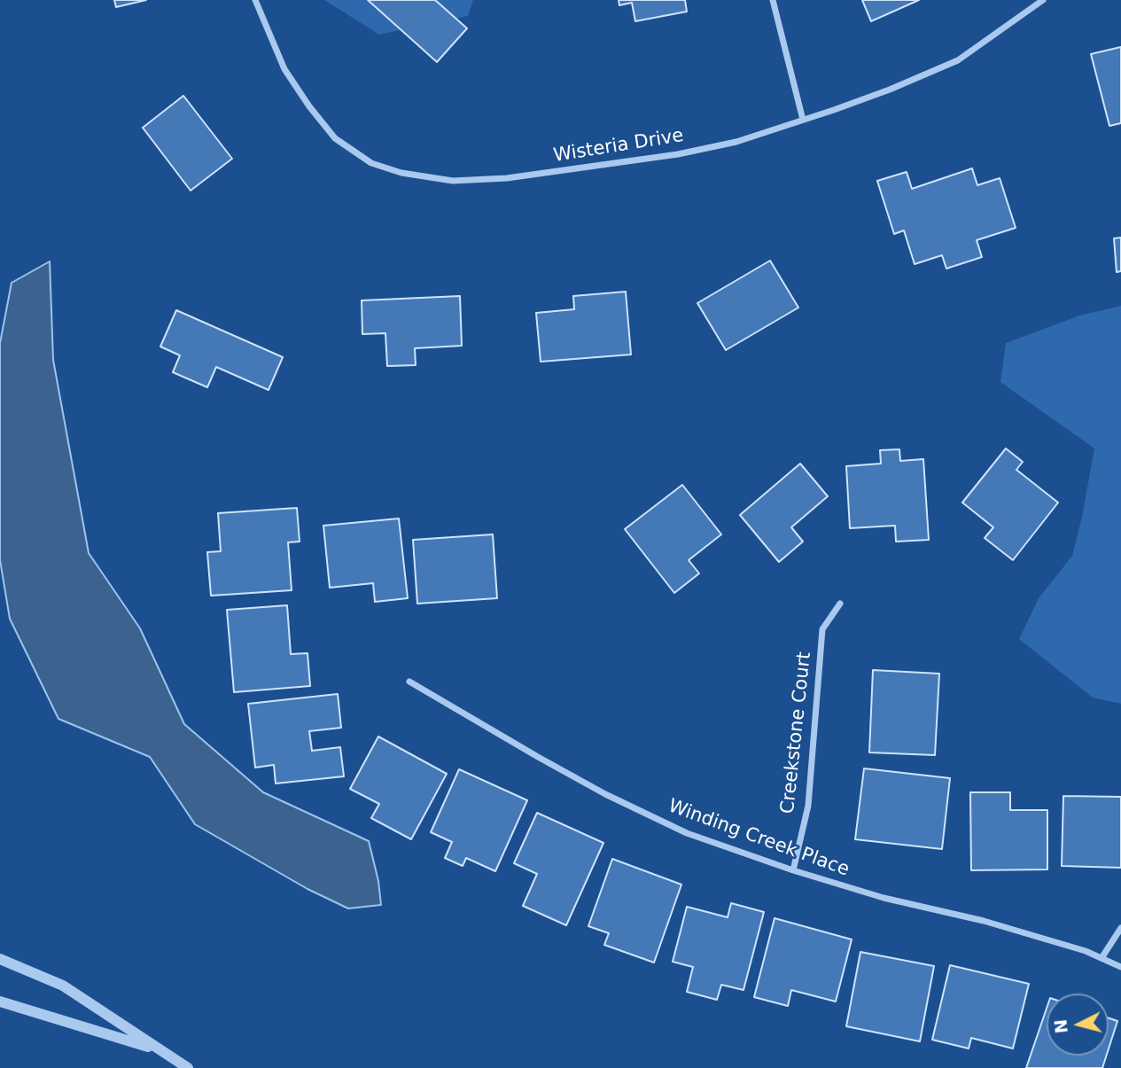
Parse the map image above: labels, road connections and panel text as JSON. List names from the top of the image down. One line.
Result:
{"streets":{"street":["Wisteria Drive","Creekstone Court","Winding Creek Place"]},"crossings":[["Creekstone Court","Winding Creek Place"]],"north":"left"}
